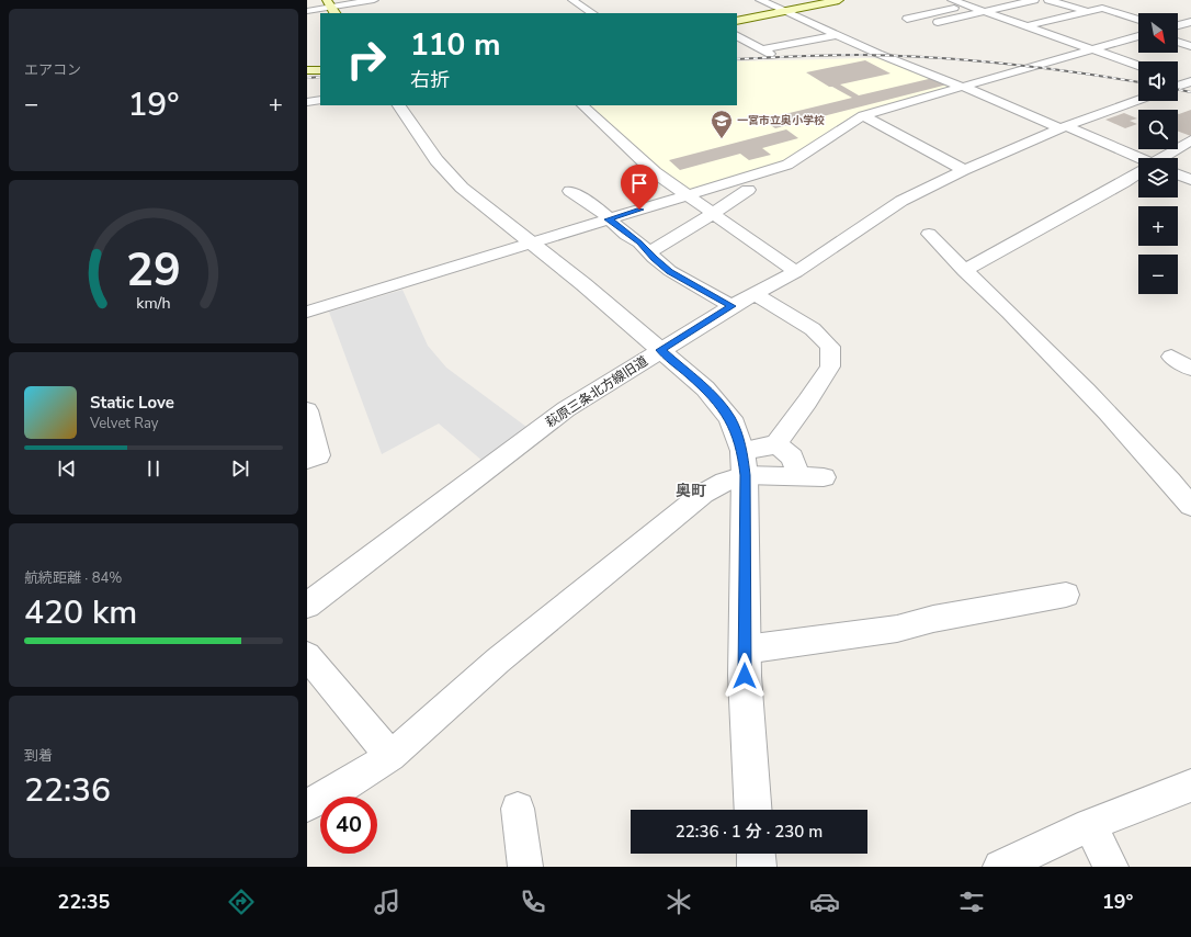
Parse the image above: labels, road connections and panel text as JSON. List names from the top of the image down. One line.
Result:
{"streets":{"street":["萩原三条北方線旧道"]},"districts":["奥町"],"places":{"school or university":["一宮市立奥小学校"]},"north":"bottom right","page":{"tile":["エアコン",["航続距離 · 84%","420 km"],["到着","22:36"]],"map_buttons":["+","−"],"turn":["110 m","右折"],"heat":["−","19°","+"],"song":["Static Love","Velvet Ray"],"limit":"40","trip":"22:36 · 1 分 · 230 m","tabs":["22:35","19°"],"gauge":["29","km/h"]}}
